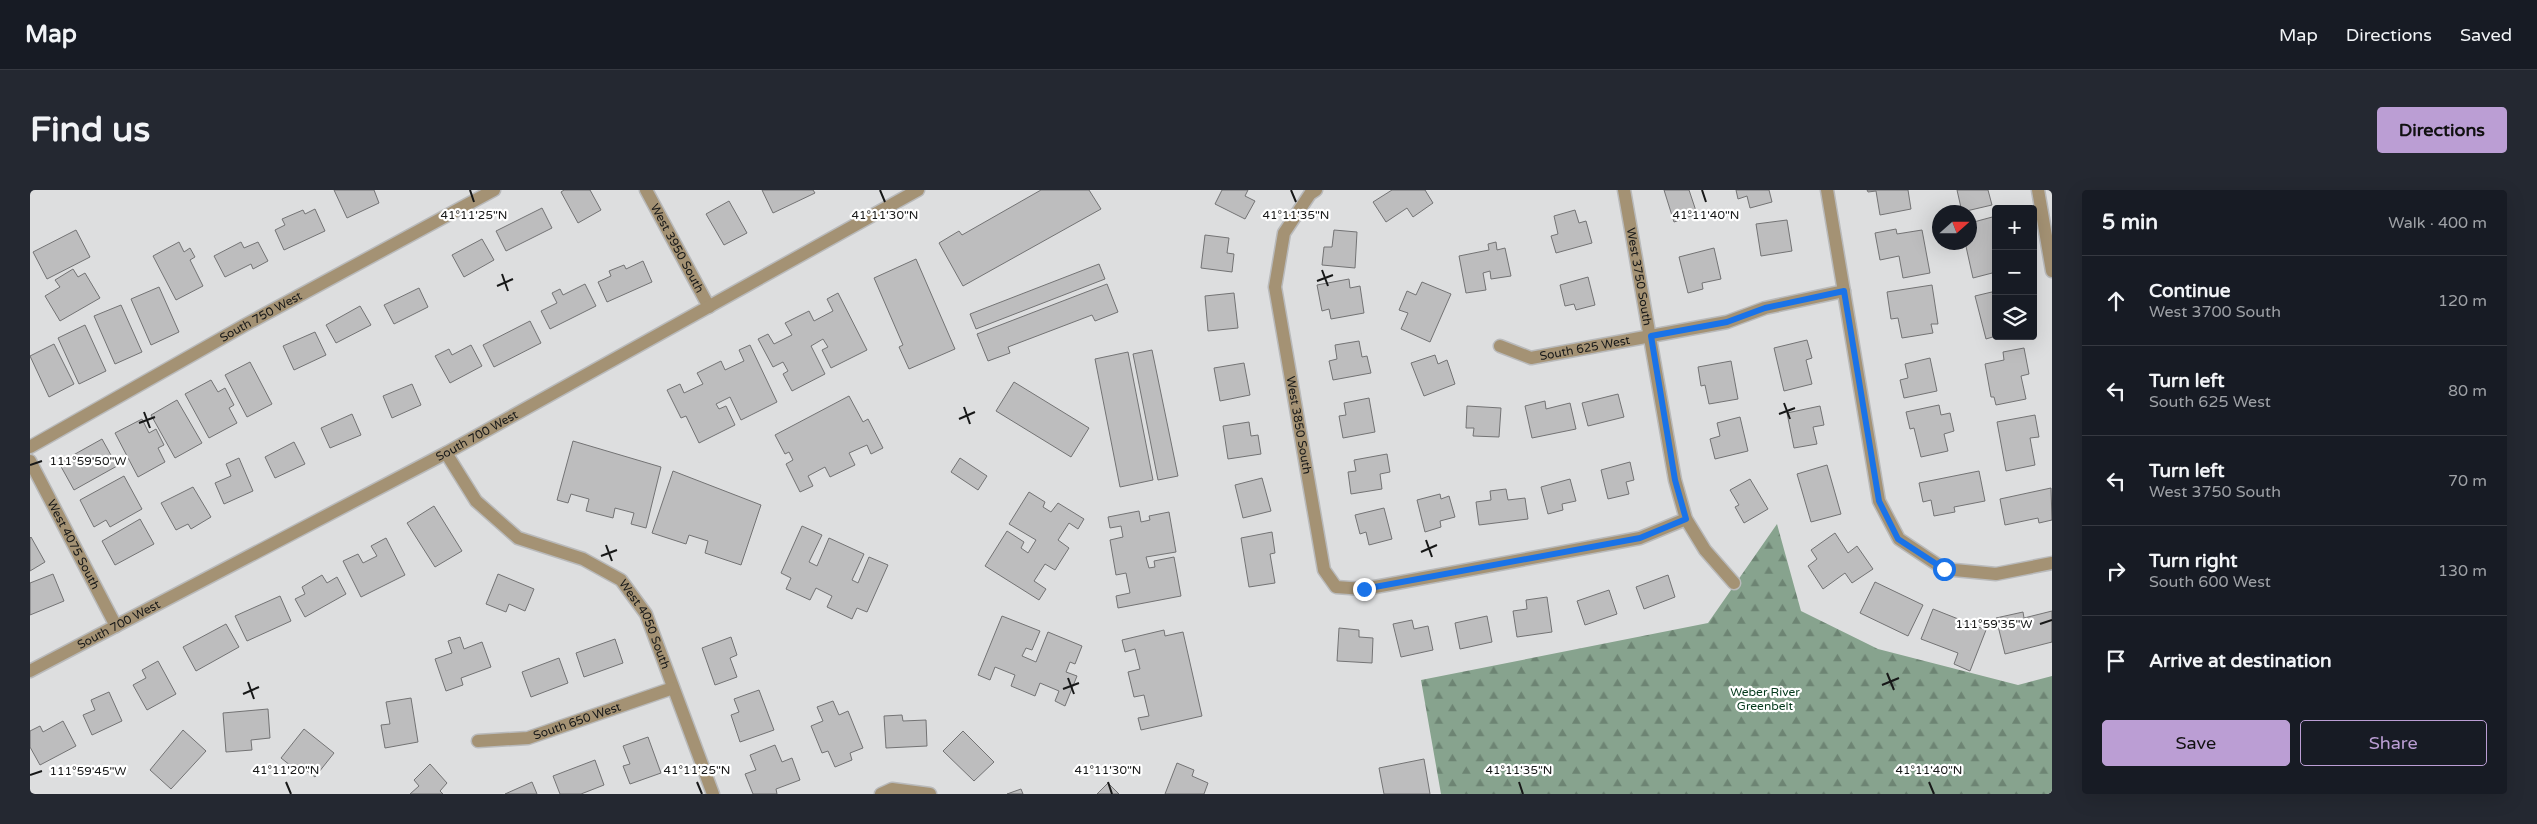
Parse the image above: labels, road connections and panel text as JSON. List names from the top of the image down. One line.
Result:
{"streets":{"street":["West 3950 South","West 3750 South","South 750 West","South 625 West","West 3850 South","South 700 West","West 4075 South","West 4050 South","South 650 West"]},"crossings":[["West 3950 South","South 700 West"],["West 3750 South","South 625 West"],["West 3750 South","West 3850 South"],["South 700 West","West 4075 South"],["South 700 West","West 4050 South"],["West 4050 South","South 650 West"]],"parks":["Weber River Greenbelt"],"north":"right","page":{"header":"Map","nav":["Map","Directions","Saved"],"buttons":["Directions",["Save","Share"]],"title":"Find us","heading":["5 min","Walk · 400 m"],"map_buttons":["+","−"],"list":[["Continue","West 3700 South","120 m"],["Turn left","South 625 West","80 m"],["Turn left","West 3750 South","70 m"],["Turn right","South 600 West","130 m"],"Arrive at destination"]},"coordinates":["41°11'25\"N","41°11'30\"N","41°11'35\"N","41°11'40\"N","111°59'50\"W","111°59'35\"W","41°11'20\"N","111°59'45\"W"]}
